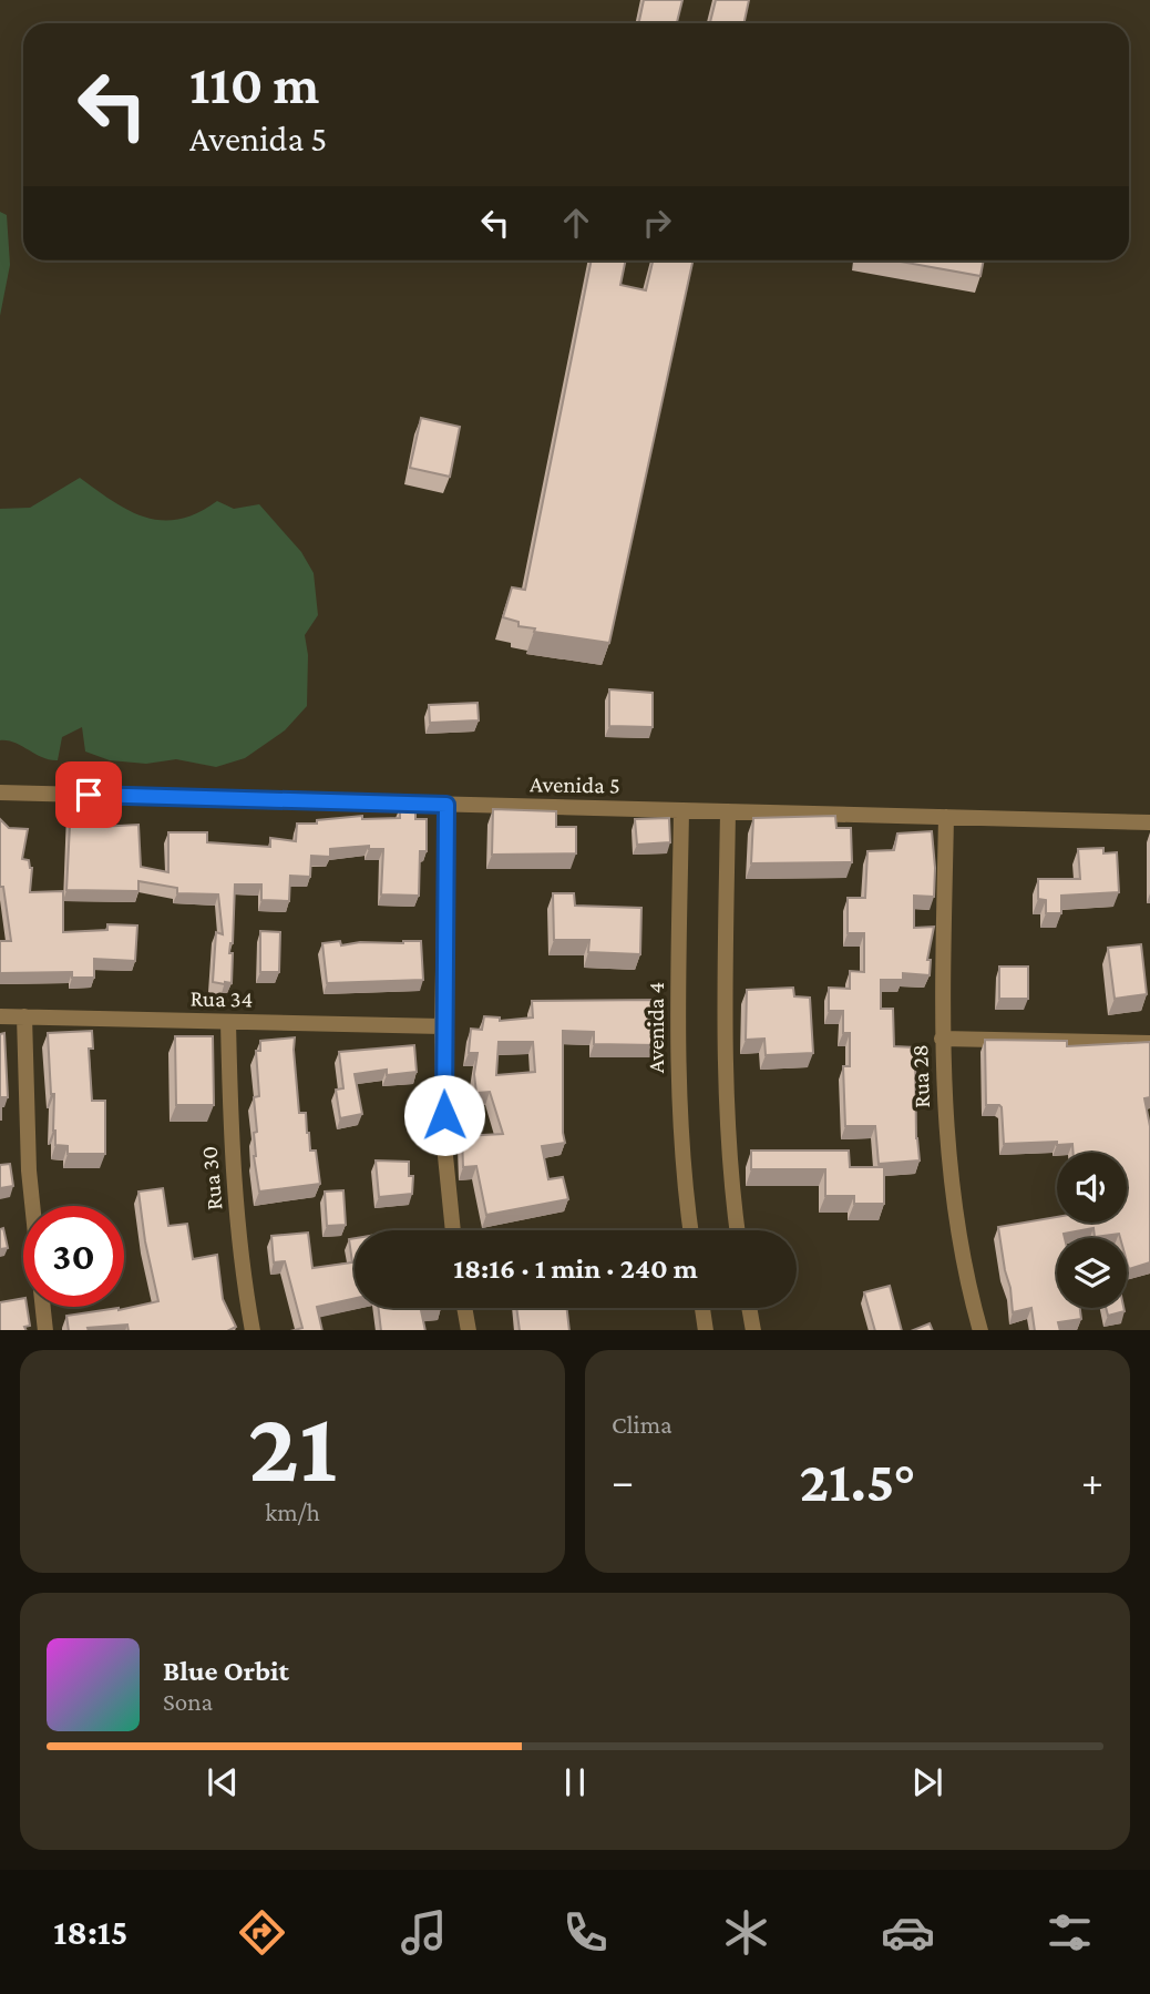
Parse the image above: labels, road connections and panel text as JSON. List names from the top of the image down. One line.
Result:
{"streets":{"street":["Avenida 5","Rua 34","Avenida 4","Rua 28","Rua 30"]},"crossings":[["Avenida 5","Avenida 4"],["Avenida 5","Rua 28"],["Rua 34","Rua 30"]],"page":{"turn":["110 m","Avenida 5"],"limit":"30","trip":"18:16 · 1 min · 240 m","tile":[["21","km/h"],"Clima"],"heat":["−","21.5°","+"],"song":["Blue Orbit","Sona"],"tabs":"18:15"}}
